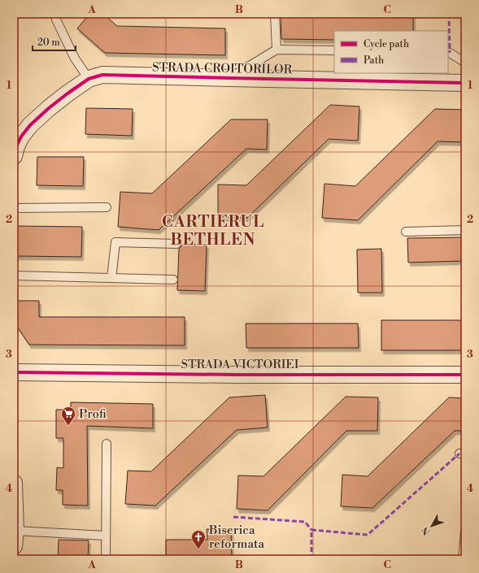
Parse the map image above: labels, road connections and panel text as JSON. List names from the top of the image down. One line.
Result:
{"streets":{"street":["STRADA CROITORILOR","STRADA VICTORIEI"]},"districts":["CARTIERUL BETHLEN"],"places":{"supermarket":["Profi"],"church":["Biserica reformata"]},"legend":["Cycle path","Path"],"scale_bar":"20 m","north":"bottom left","grid":{"columns":["A","B","C"],"rows":["1","2","3","4"]}}
